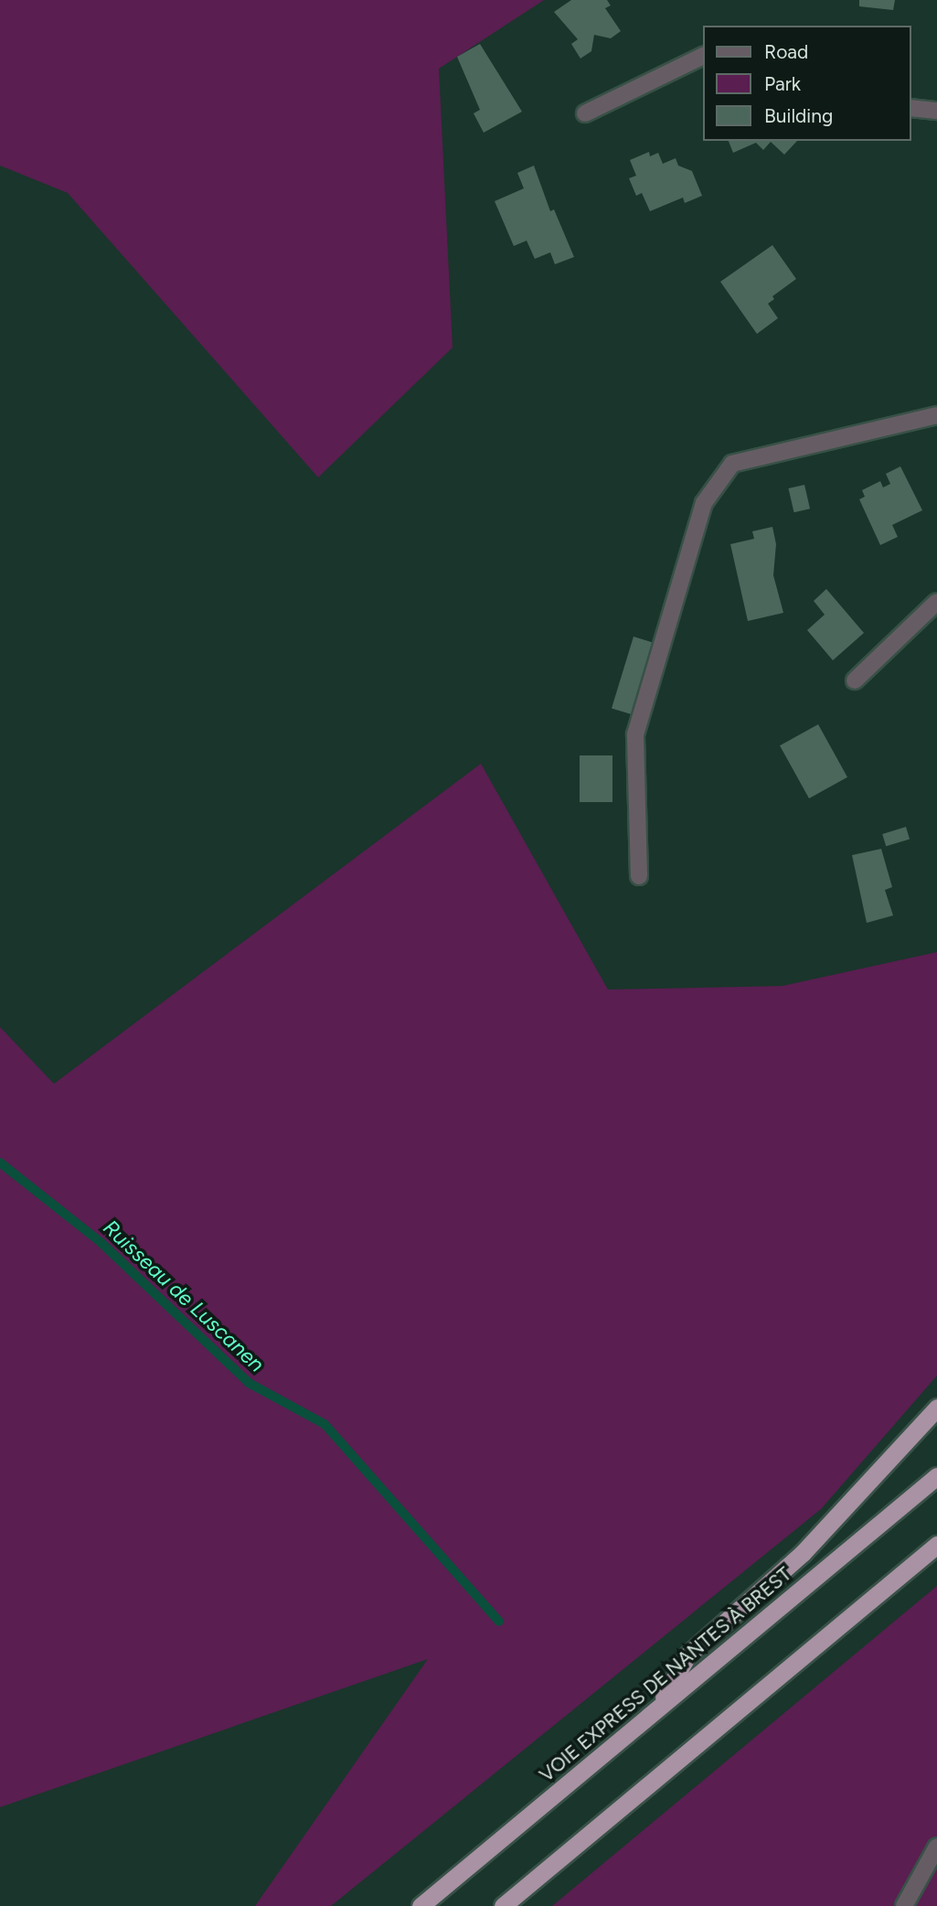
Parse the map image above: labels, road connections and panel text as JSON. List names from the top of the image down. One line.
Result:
{"streets":{"highway":["VOIE EXPRESS DE NANTES À BREST"]},"water":["Ruisseau de Luscanen"],"legend":["Road","Park","Building"]}
